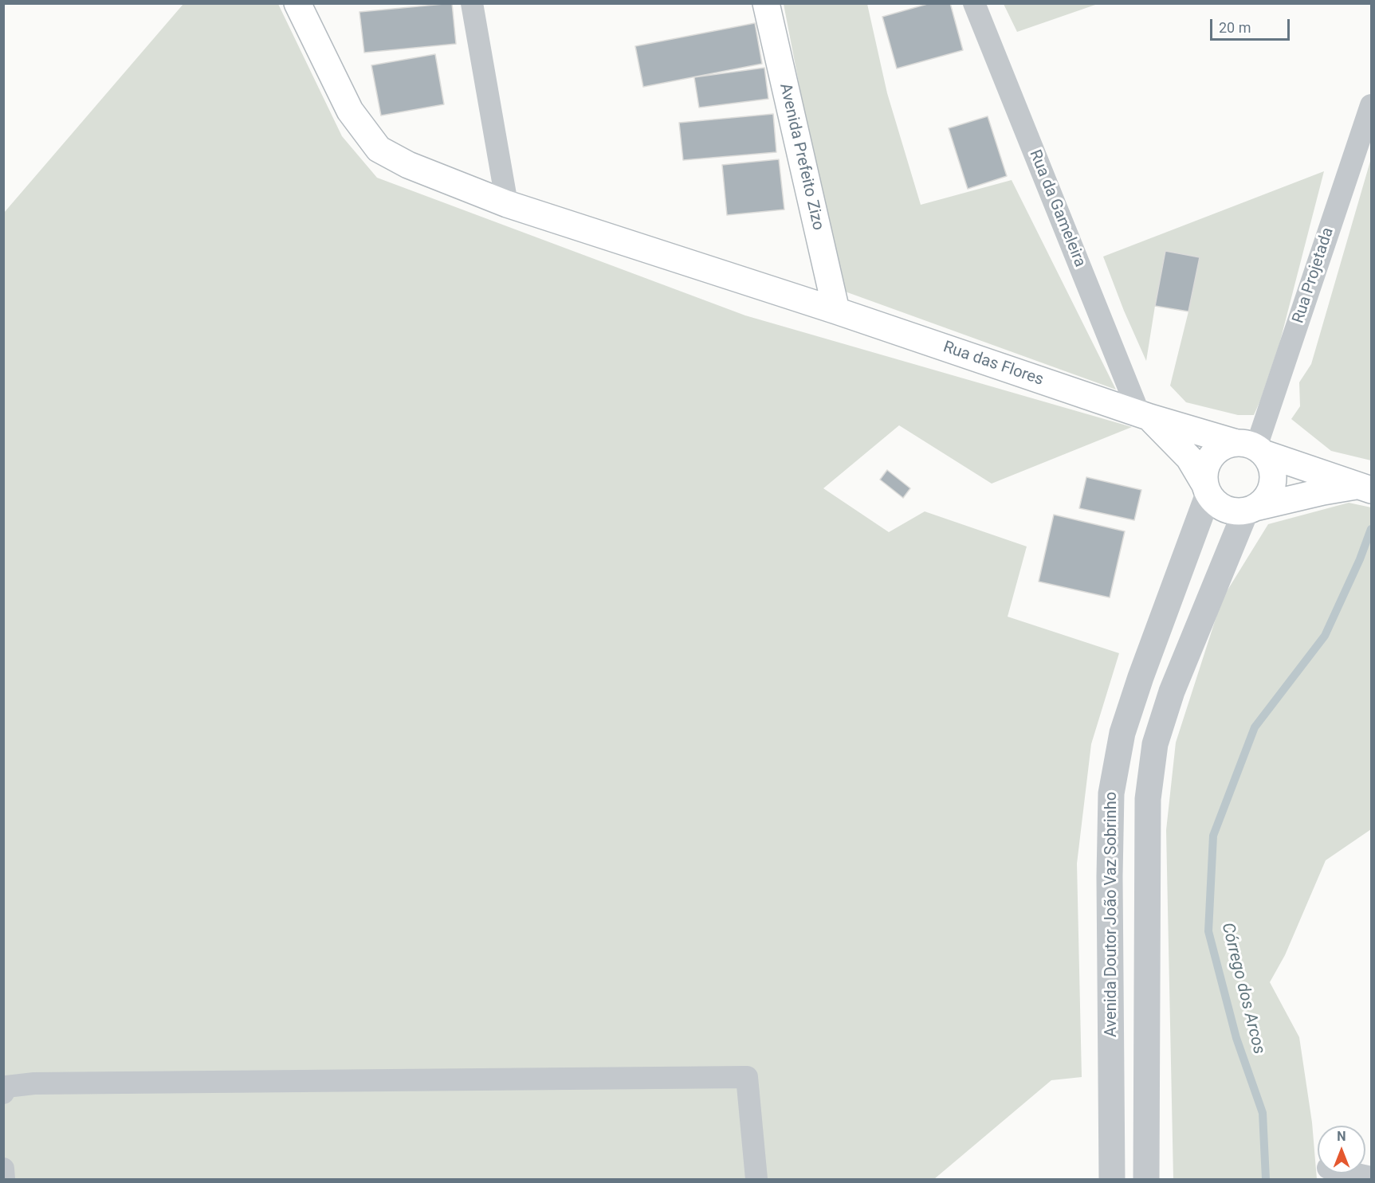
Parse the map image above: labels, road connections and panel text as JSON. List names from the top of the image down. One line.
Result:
{"streets":{"main road":["Avenida Prefeito Zizo","Rua das Flores"],"street":["Rua da Gameleira","Rua Projetada","Avenida Doutor João Vaz Sobrinho"]},"crossings":[["Avenida Prefeito Zizo","Rua das Flores"],["Rua da Gameleira","Rua das Flores"],["Rua Projetada","Avenida Doutor João Vaz Sobrinho"]],"water":["Córrego dos Arcos"],"scale_bar":"20 m","north":"top"}
